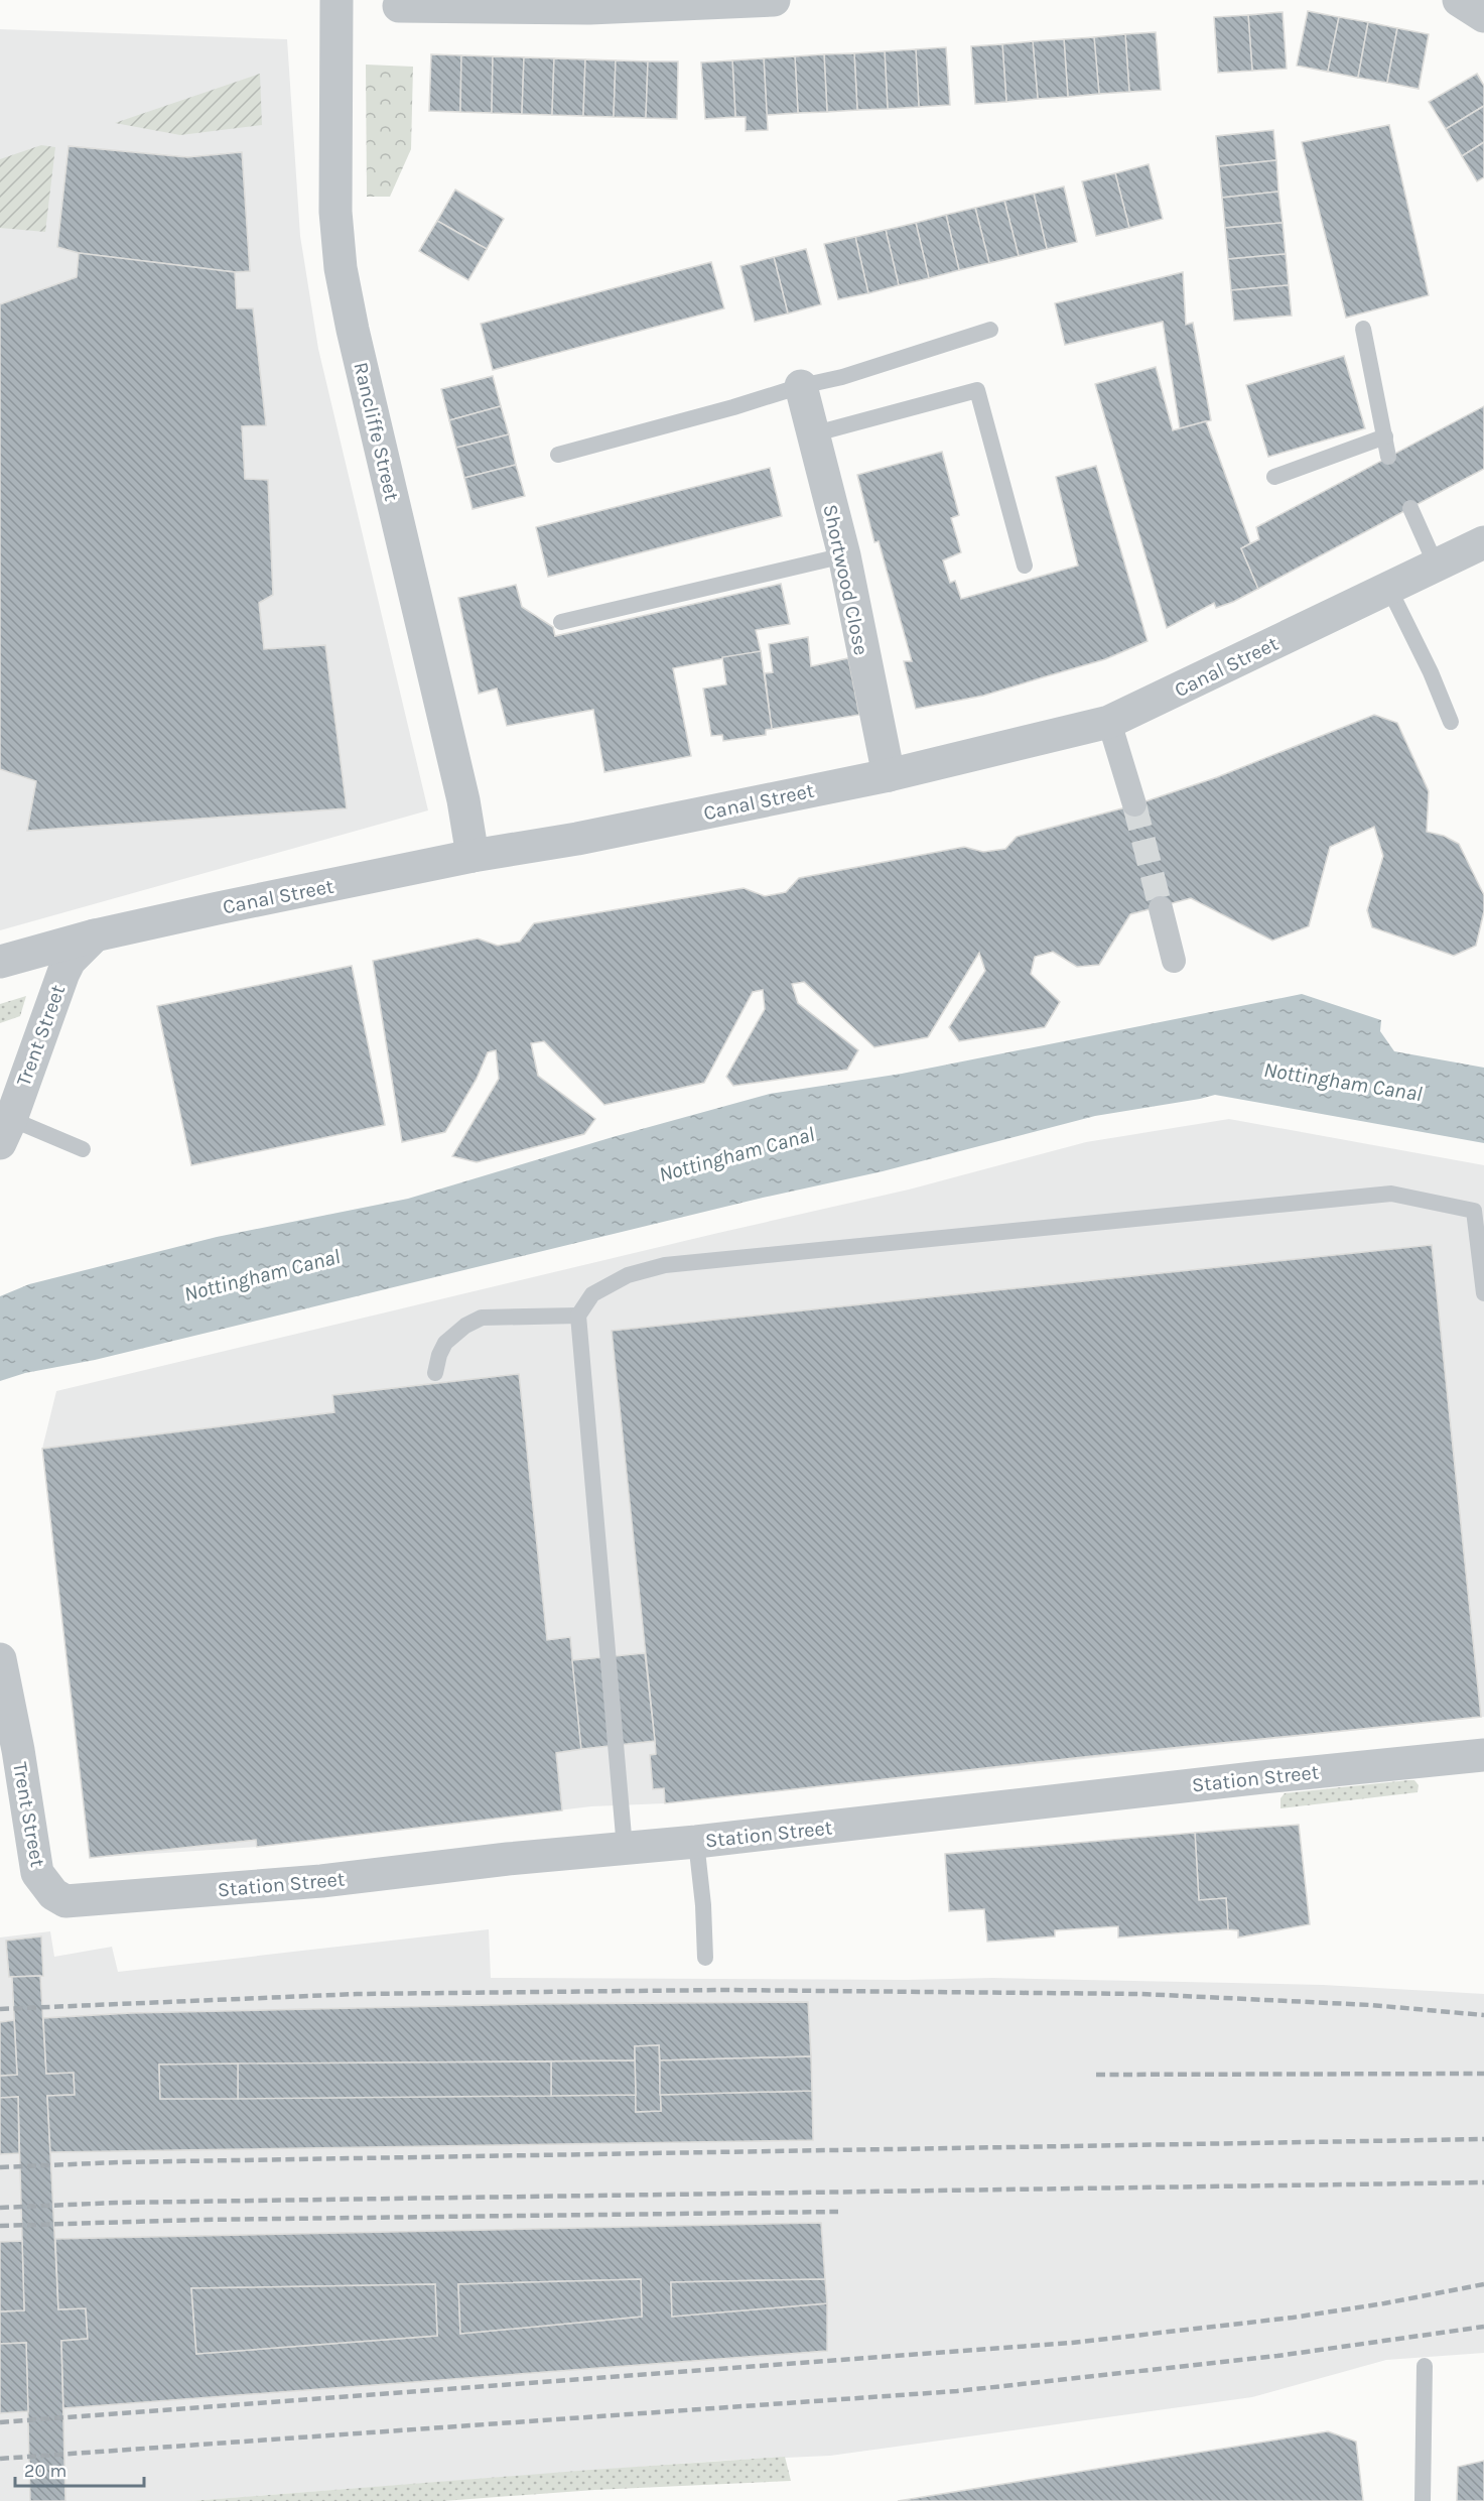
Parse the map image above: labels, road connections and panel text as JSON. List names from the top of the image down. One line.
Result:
{"streets":{"street":["Rancliffe Street","Shortwood Close","Canal Street","Trent Street","Station Street"]},"crossings":[["Rancliffe Street","Canal Street"],["Shortwood Close","Canal Street"],["Canal Street","Trent Street"],["Trent Street","Station Street"]],"water":["Nottingham Canal"],"scale_bar":"20 m"}
